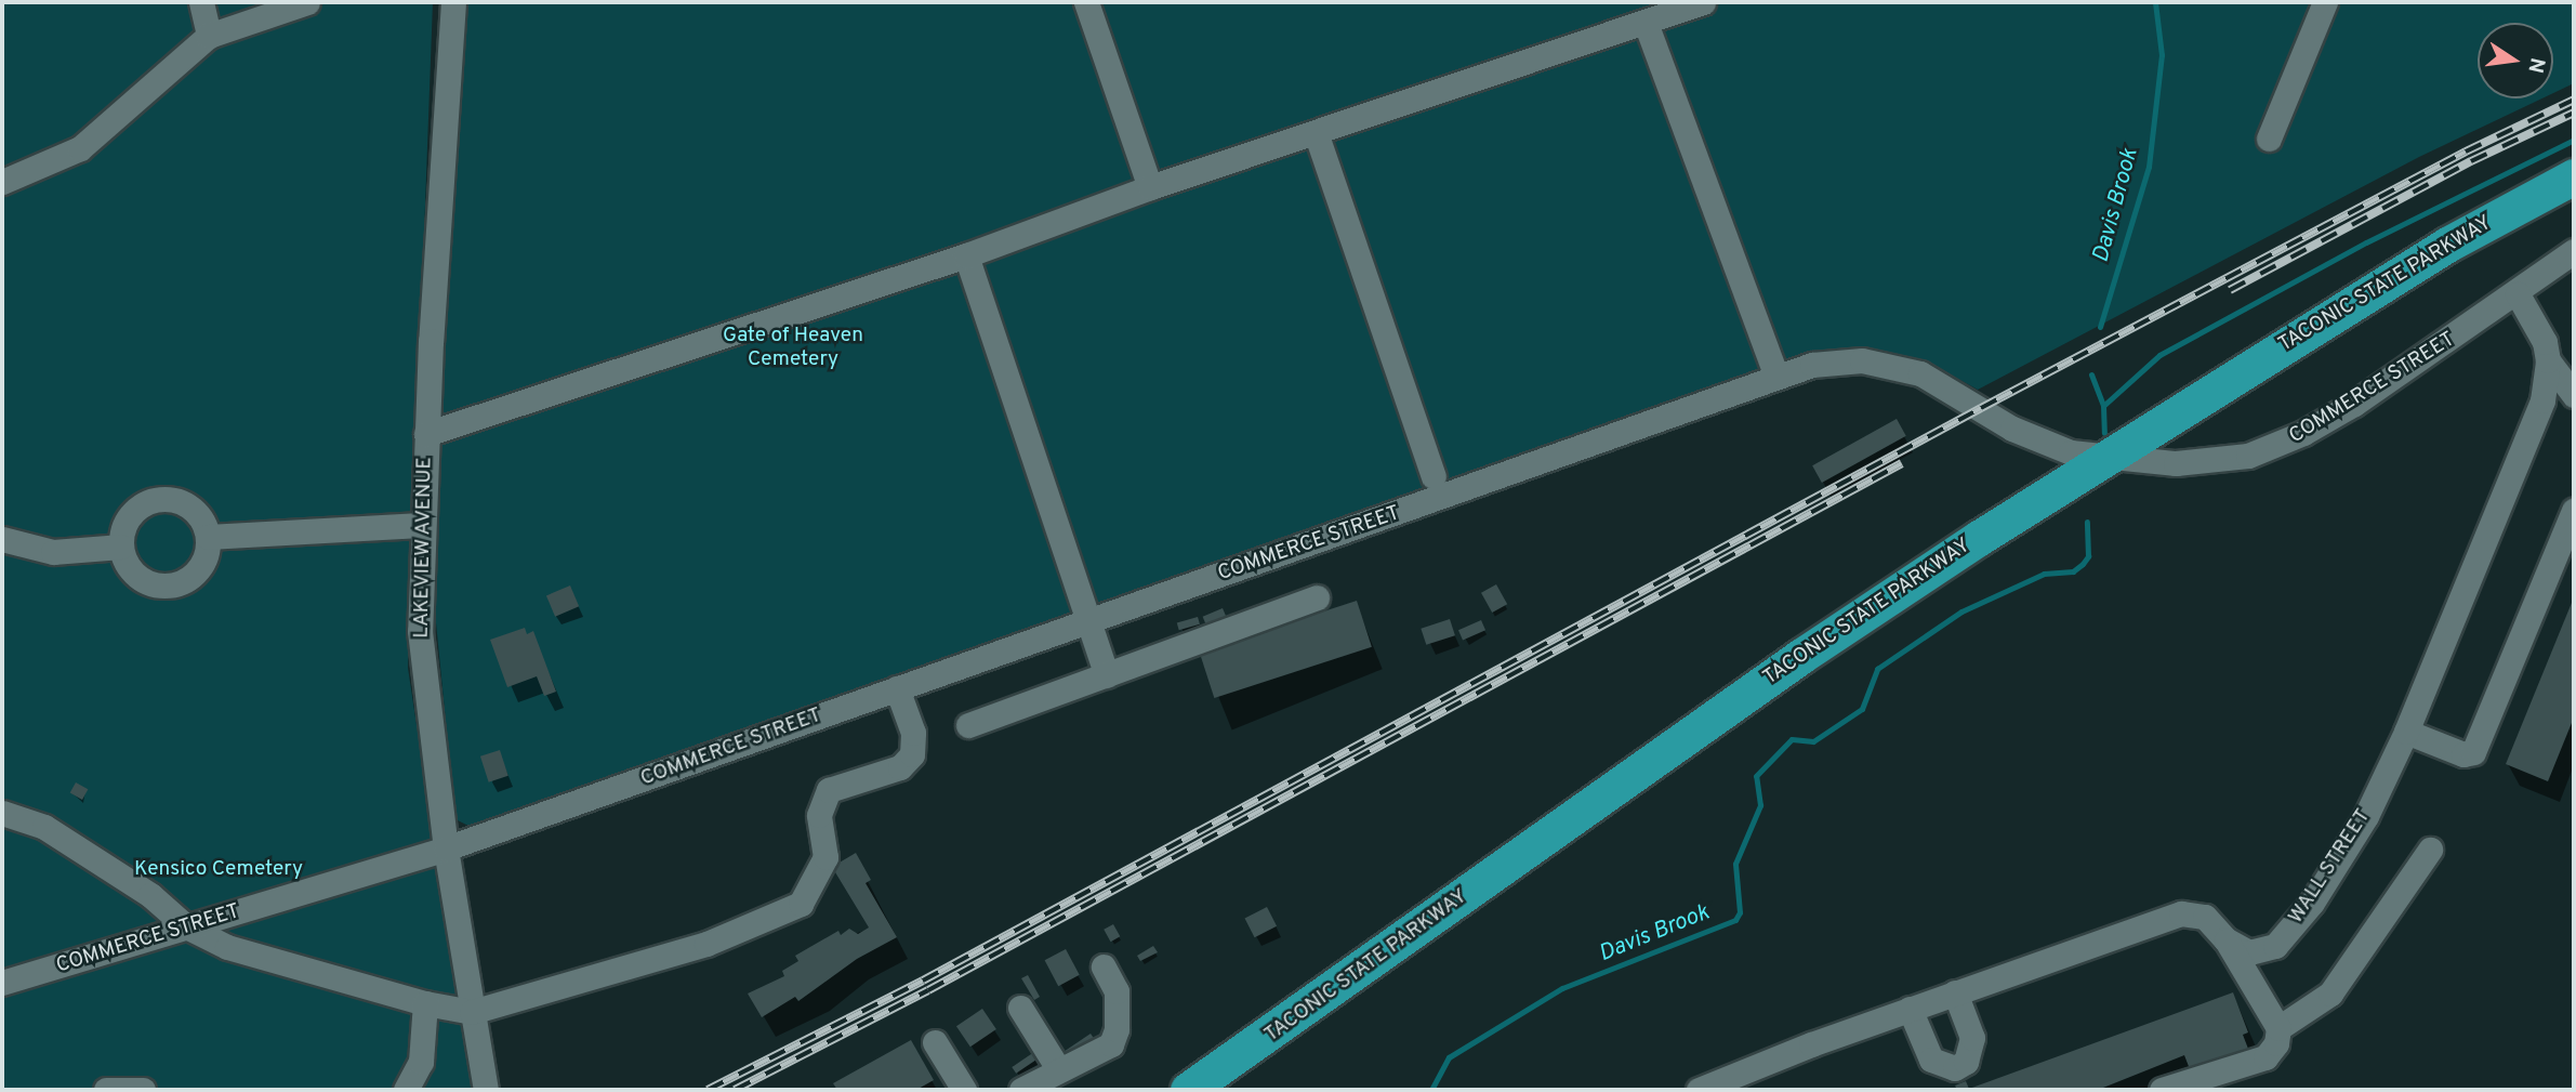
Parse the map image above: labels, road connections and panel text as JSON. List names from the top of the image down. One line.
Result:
{"streets":{"highway":["TACONIC STATE PARKWAY"],"street":["COMMERCE STREET","LAKEVIEW AVENUE","WALL STREET"]},"crossings":[["TACONIC STATE PARKWAY","COMMERCE STREET"],["COMMERCE STREET","LAKEVIEW AVENUE"],["COMMERCE STREET","WALL STREET"]],"water":["Davis Brook"],"parks":["Gate of Heaven Cemetery","Kensico Cemetery"],"north":"right"}
